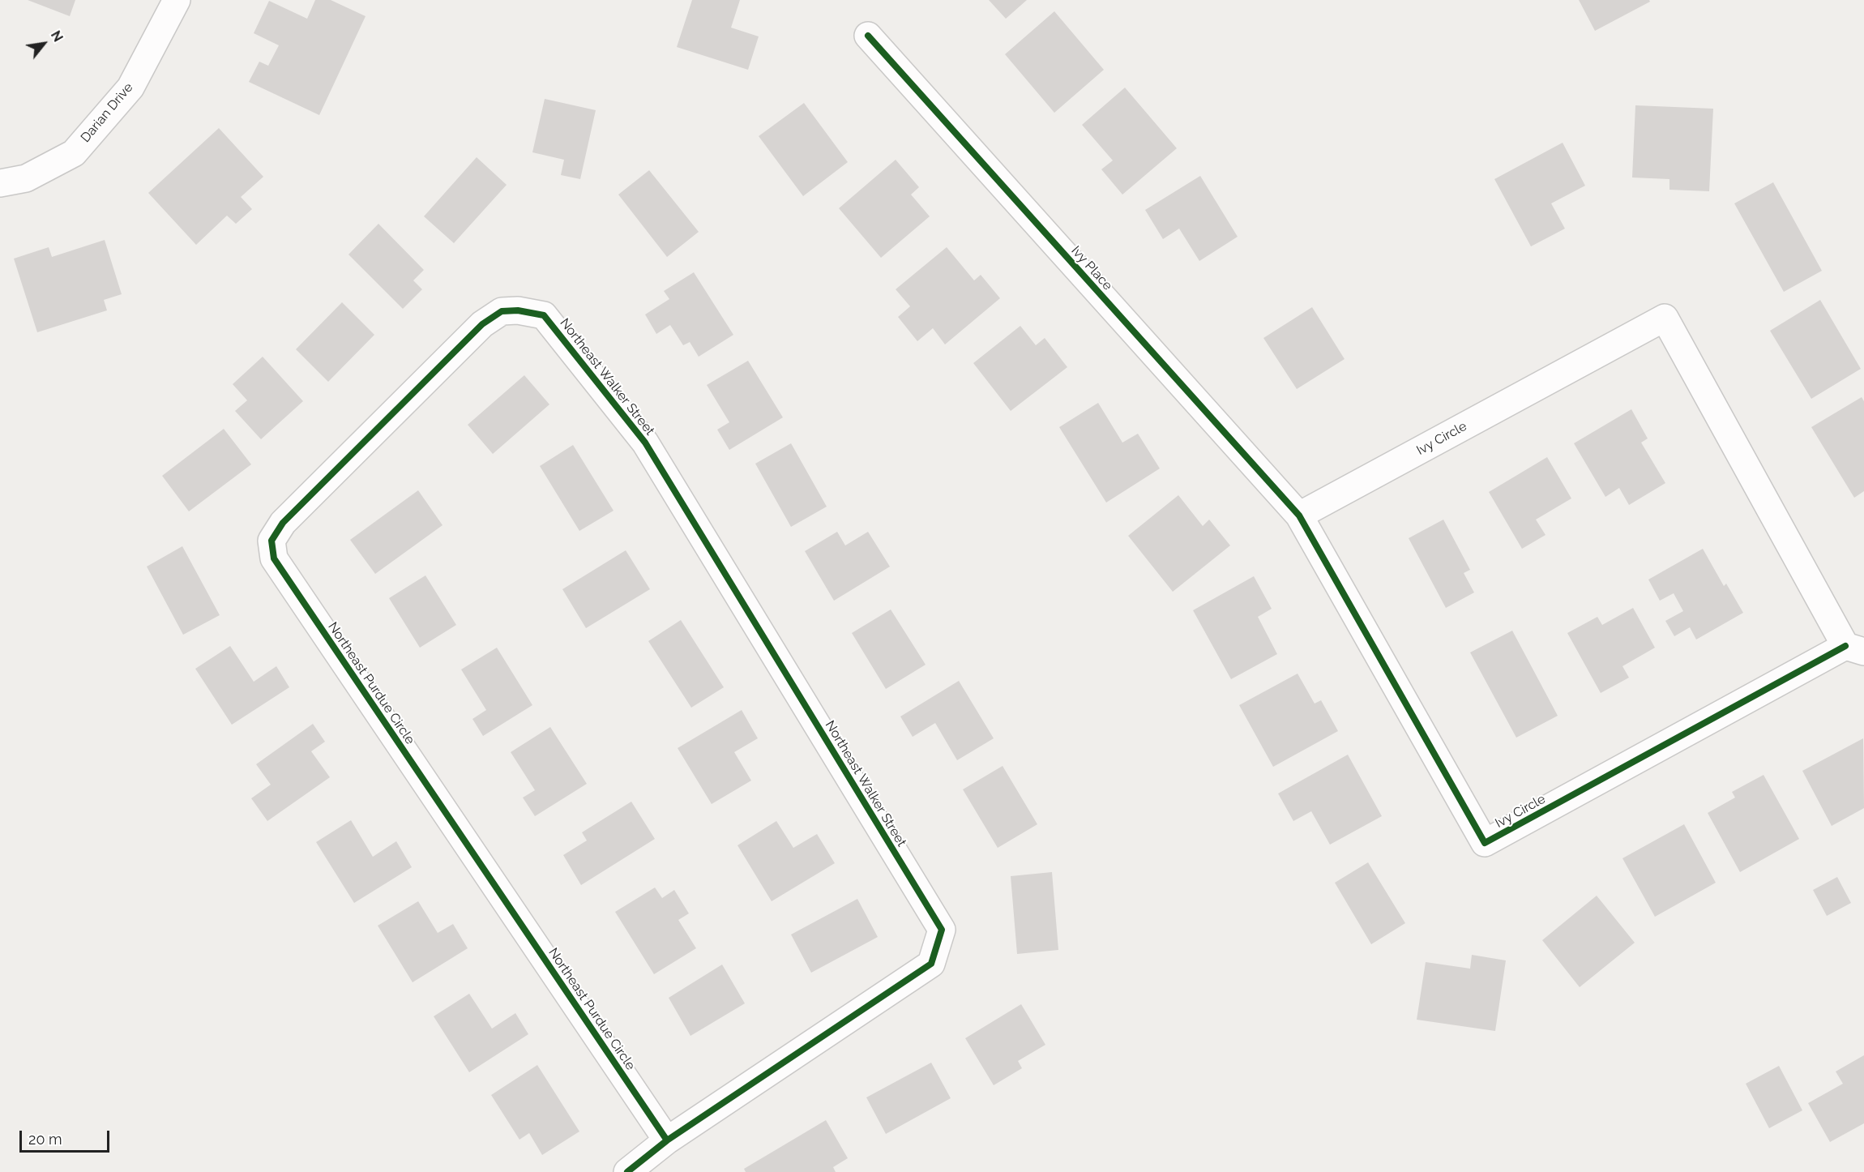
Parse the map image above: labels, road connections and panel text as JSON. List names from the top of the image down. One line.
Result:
{"streets":{"street":["Darian Drive","Ivy Place","Northeast Walker Street","Ivy Circle","Northeast Purdue Circle"]},"crossings":[["Ivy Place","Ivy Circle"],["Northeast Walker Street","Northeast Purdue Circle"]],"scale_bar":"20 m","north":"top right"}
